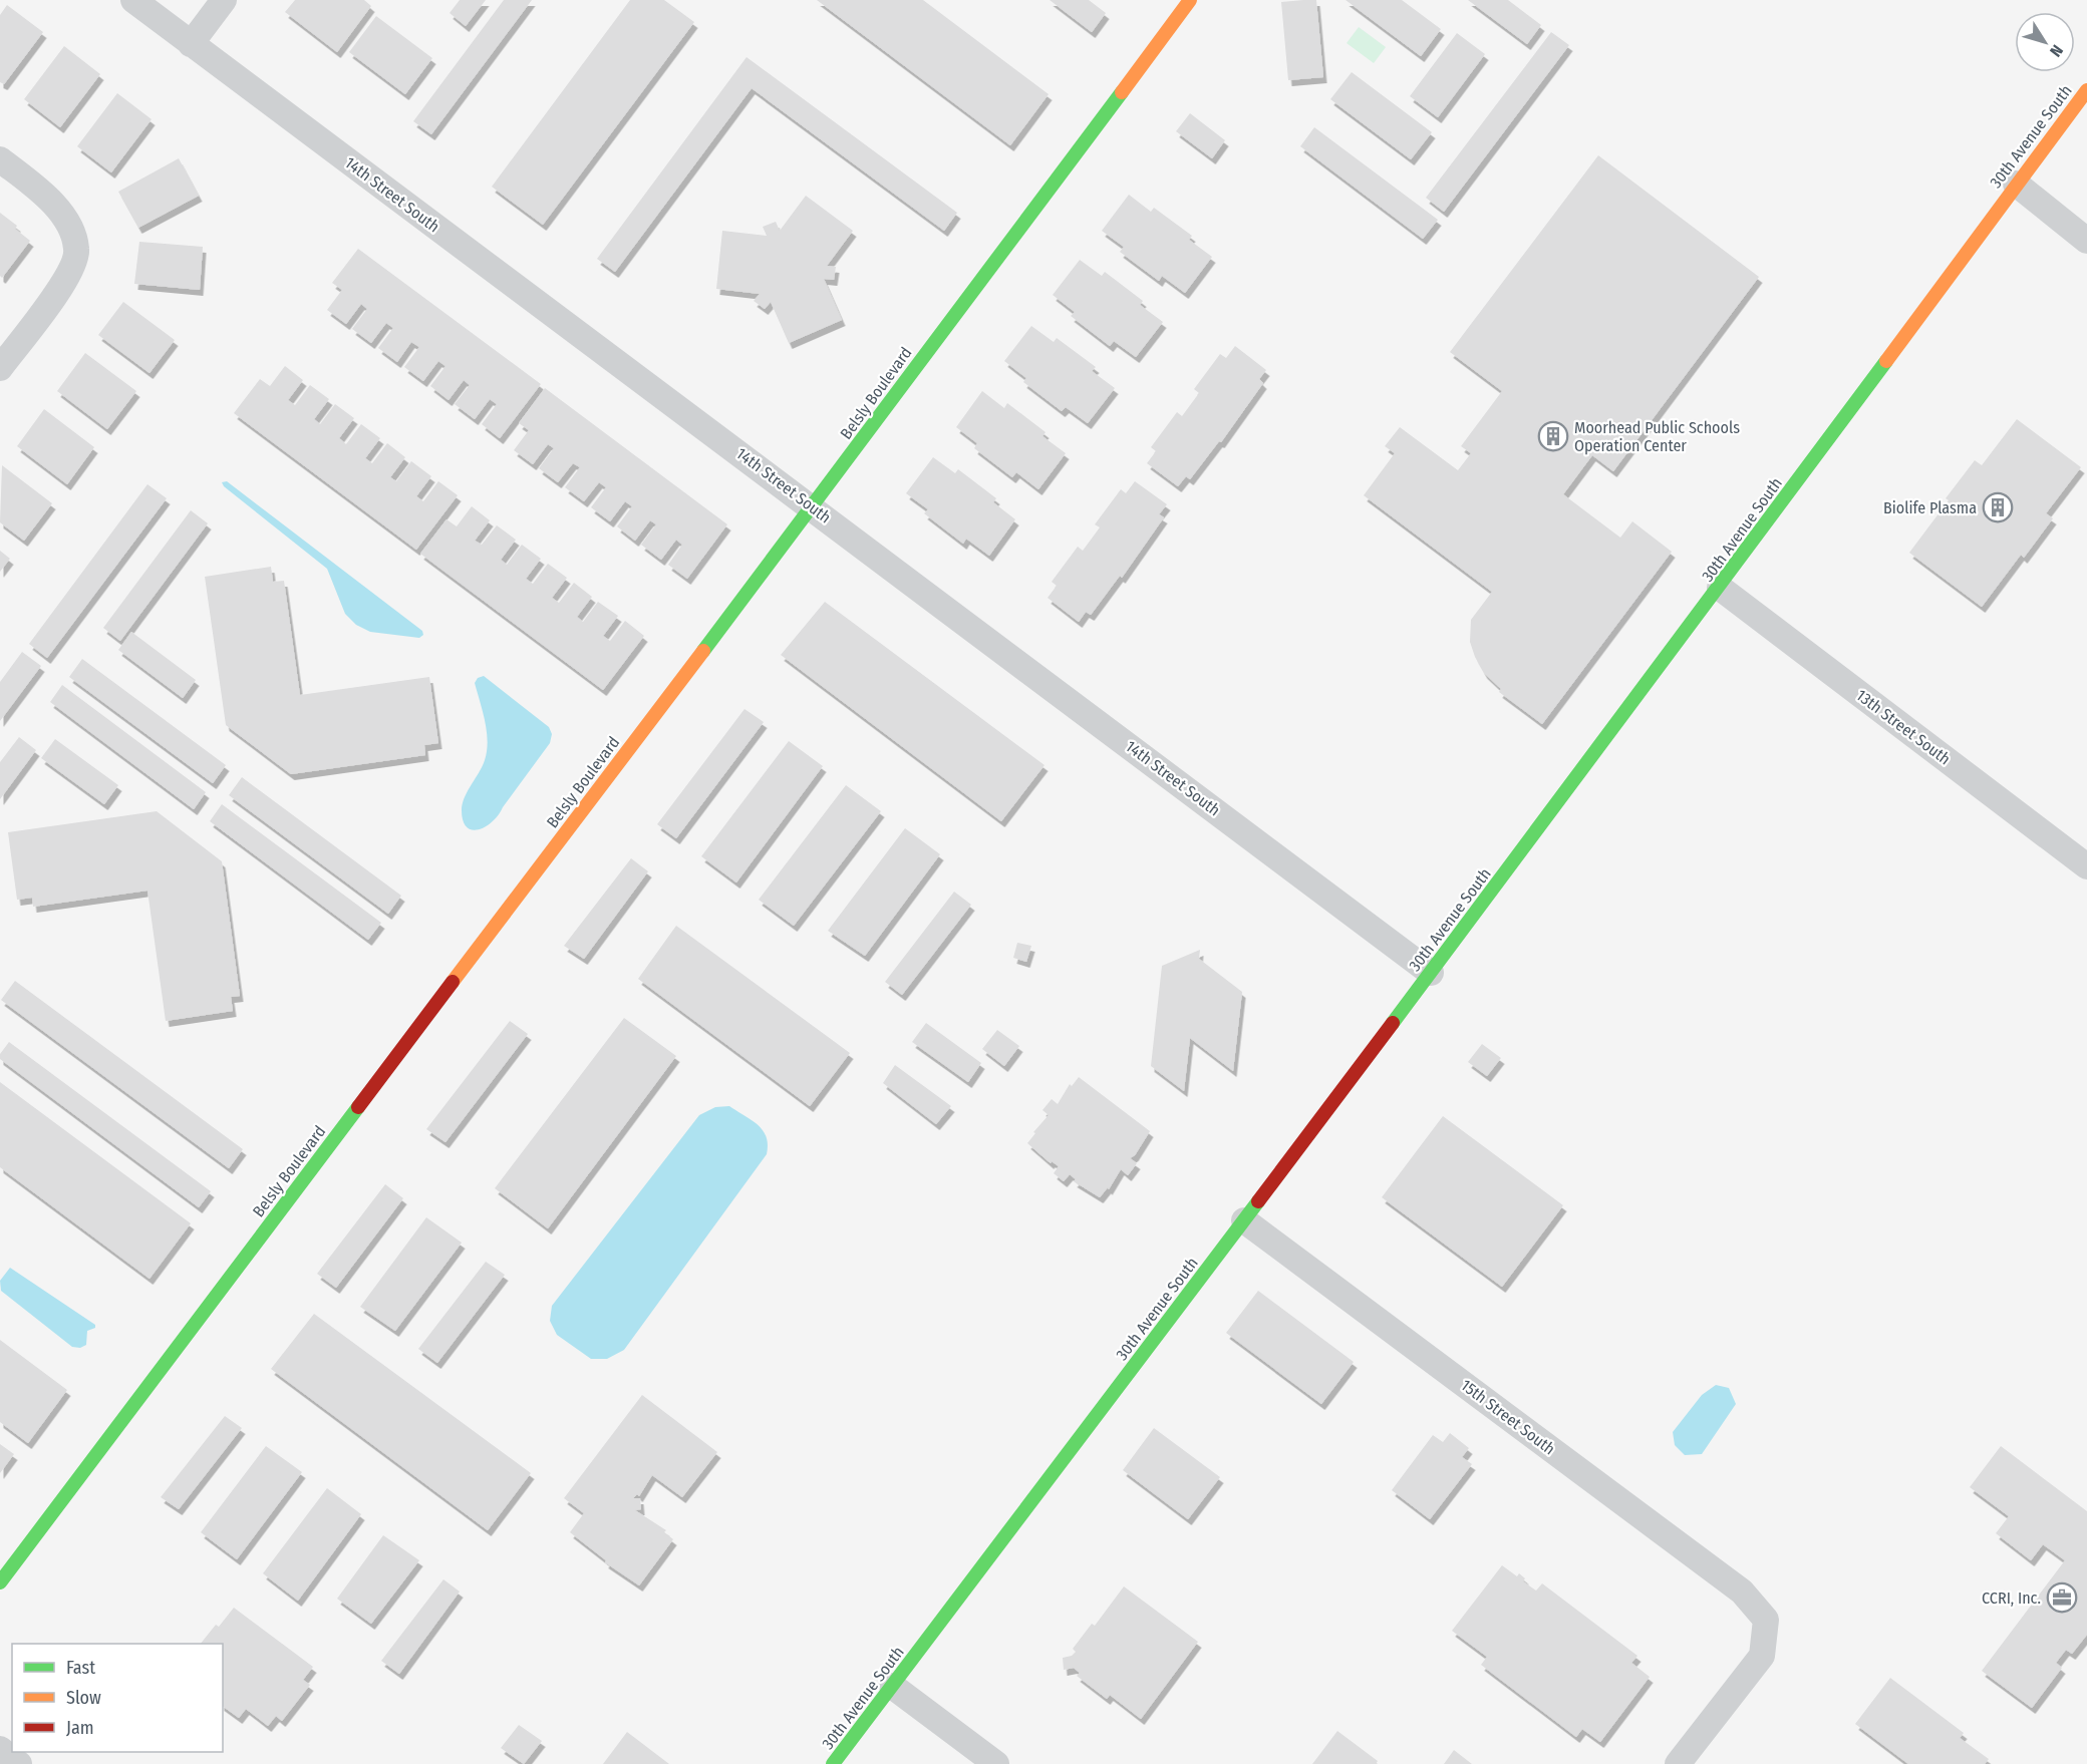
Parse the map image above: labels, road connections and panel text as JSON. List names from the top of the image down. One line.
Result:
{"streets":{"street":["30th Avenue South","14th Street South","Belsly Boulevard","13th Street South","15th Street South"]},"crossings":[["30th Avenue South","14th Street South"],["30th Avenue South","13th Street South"],["30th Avenue South","15th Street South"],["14th Street South","Belsly Boulevard"]],"places":{"building":["Moorhead Public Schools Operation Center","Biolife Plasma"],"office":["CCRI, Inc."]},"legend":["Fast","Slow","Jam"],"north":"bottom right"}
